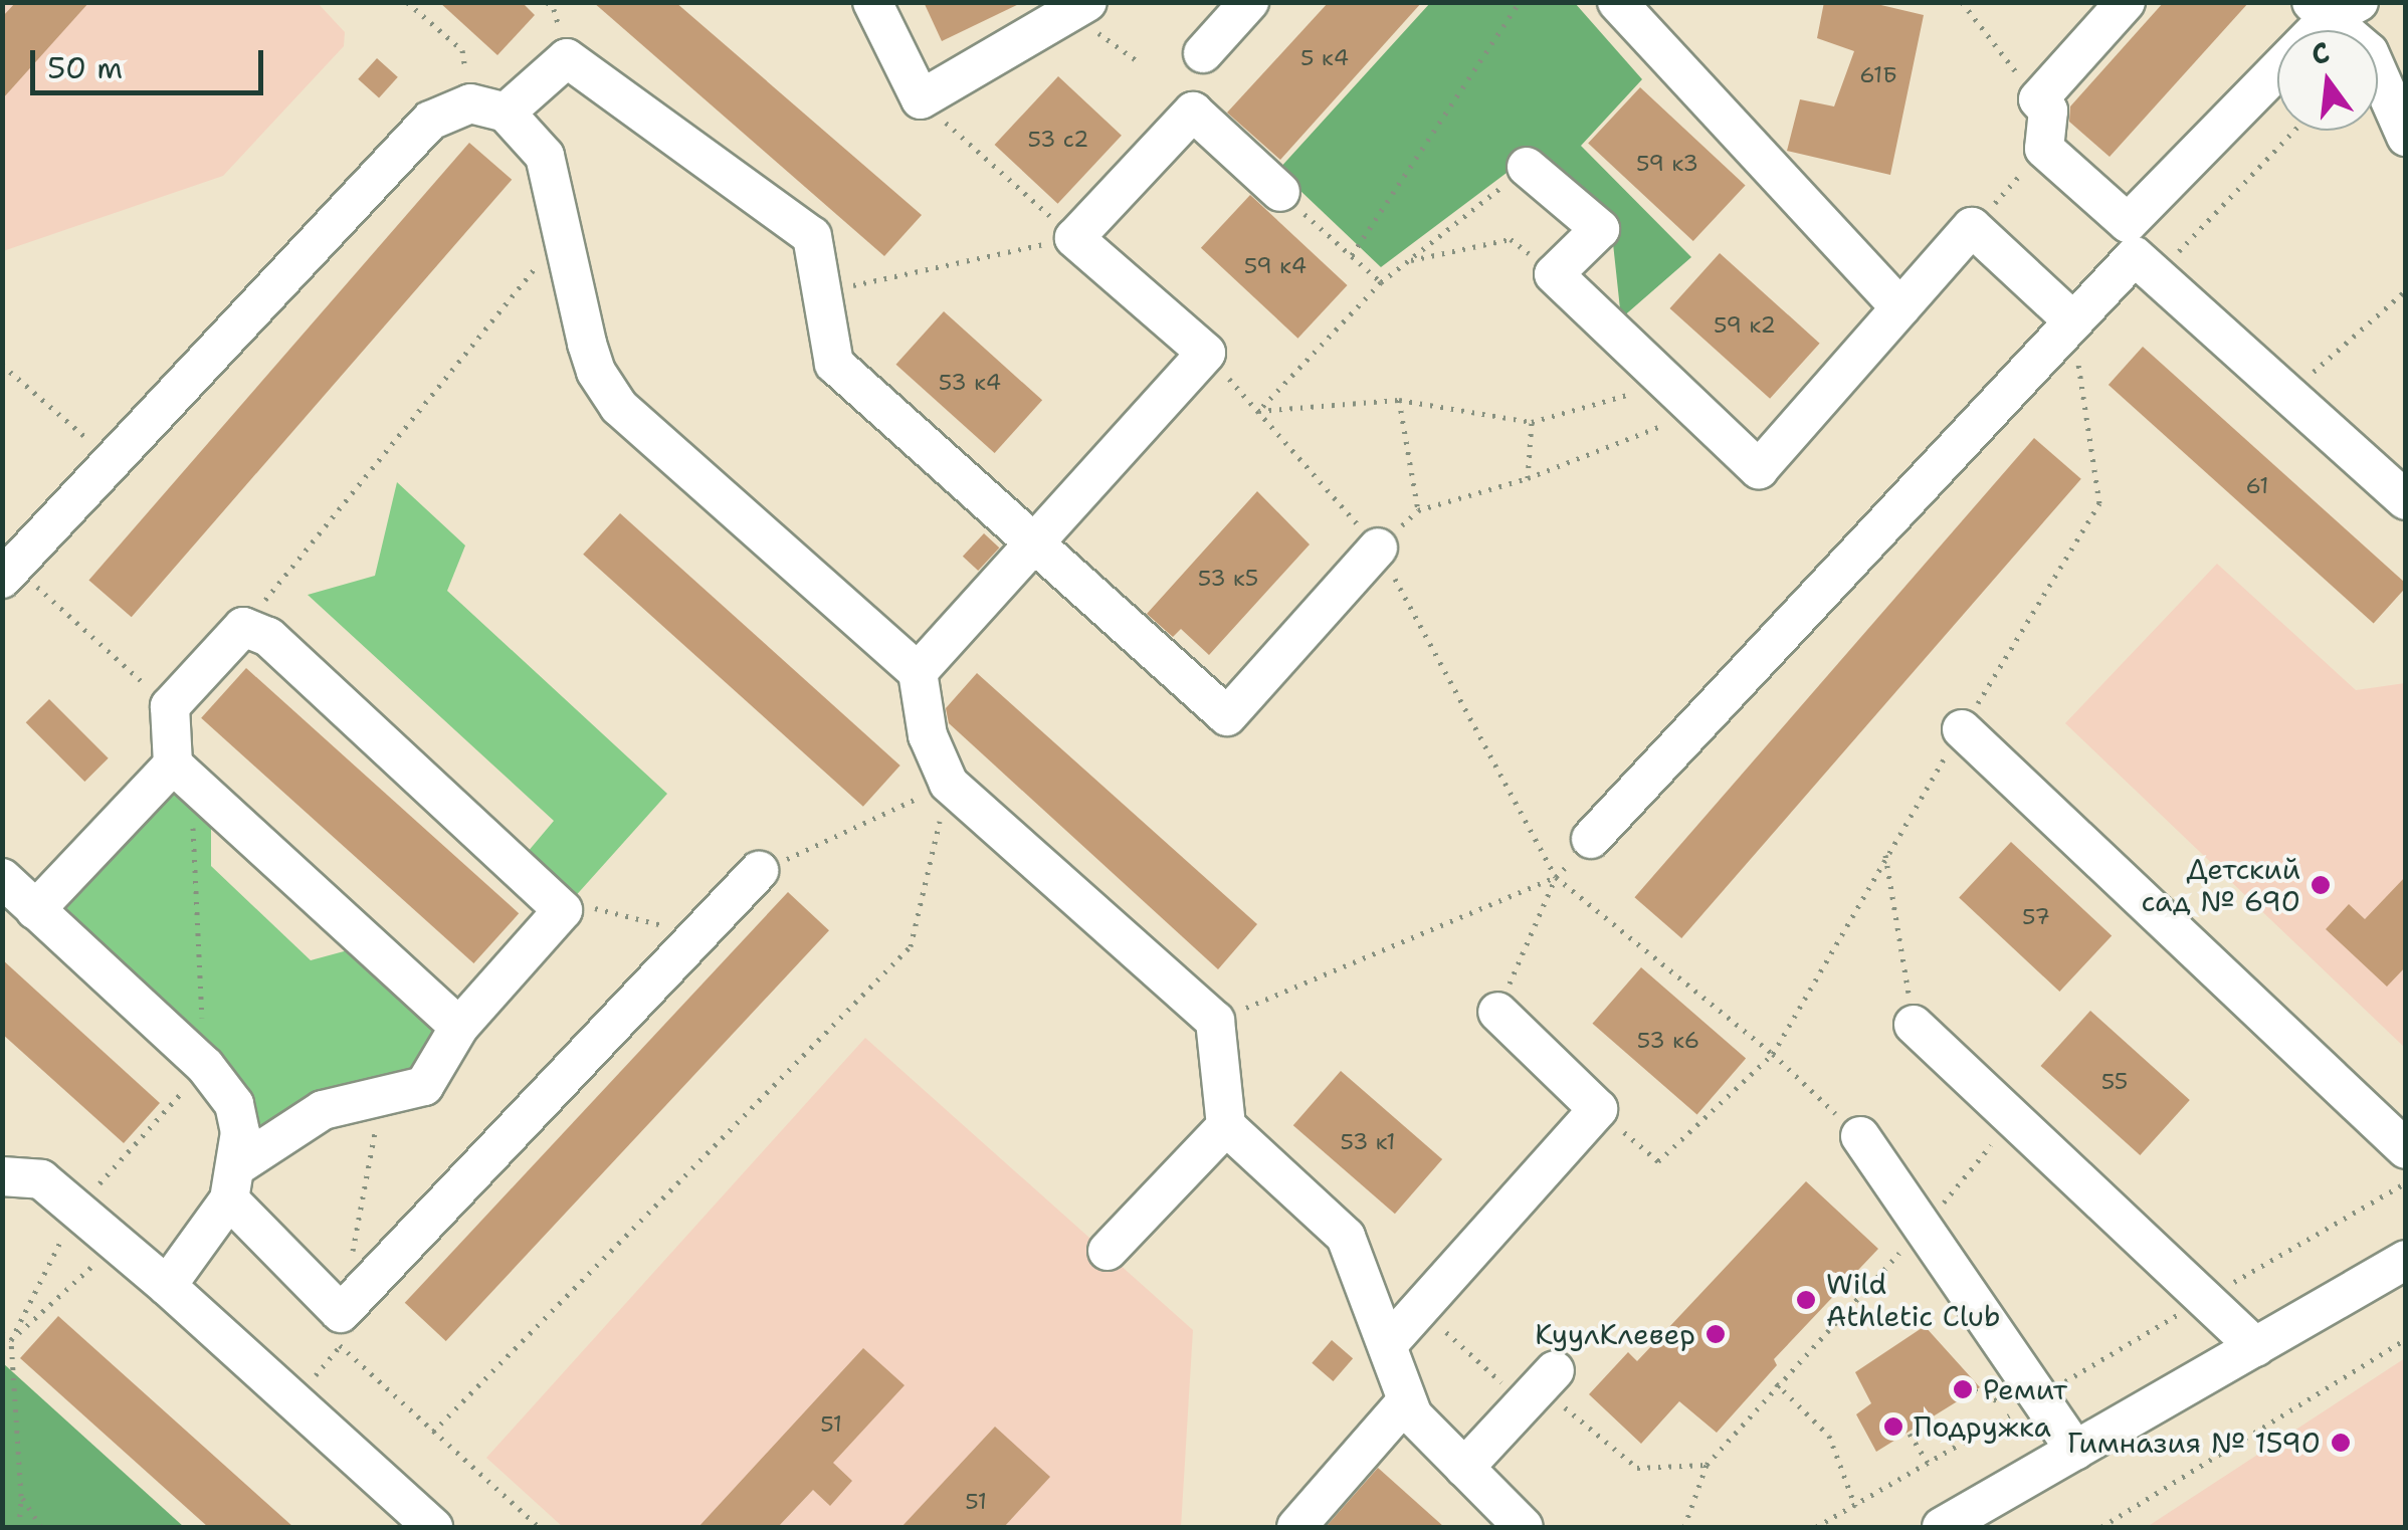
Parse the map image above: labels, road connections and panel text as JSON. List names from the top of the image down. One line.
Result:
{"places":["Детский сад № 690","Wild Athletic Club","КуулКлевер","Ремит","Подружка","Гимназия № 1590"],"house_numbers":["5 к4","61Б","53 с2","59 к3","59 к4","59 к2","53 к4","61","53 к5","57","53 к6","55","53 к1","51","51"],"scale_bar":"50 m","north":"top"}
